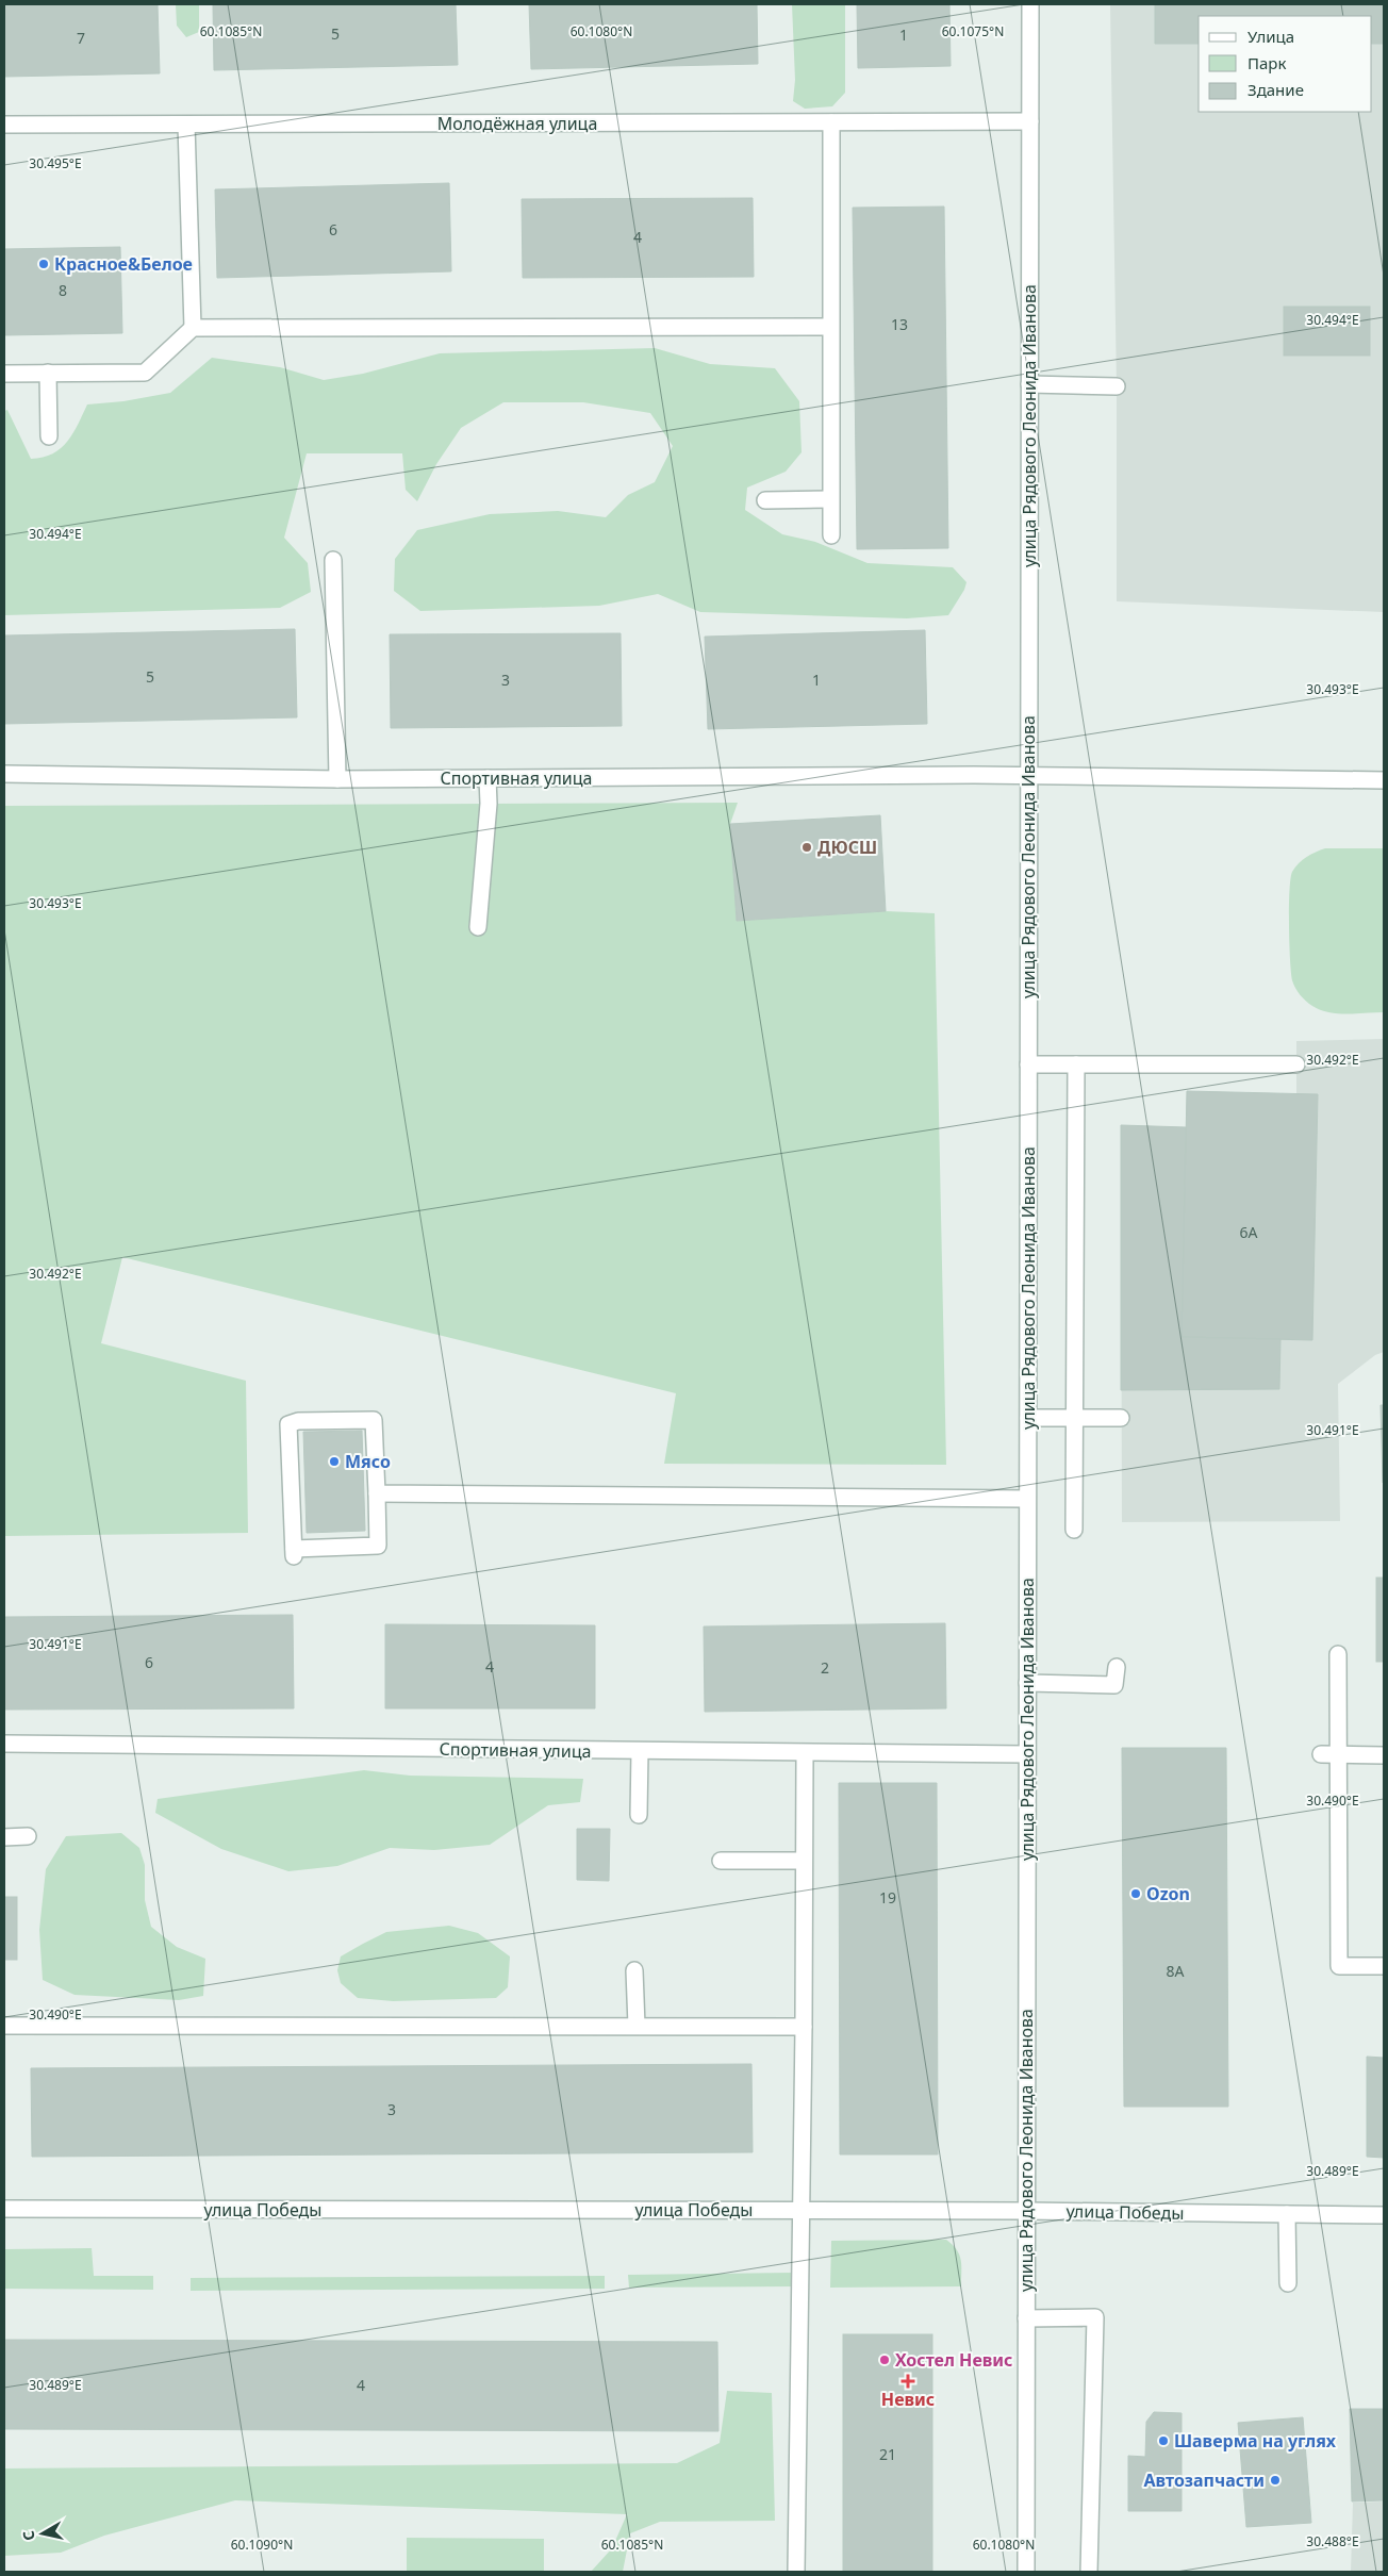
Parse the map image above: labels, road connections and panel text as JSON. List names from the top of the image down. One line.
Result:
{"streets":{"street":["Молодёжная улица","улица Рядового Леонида Иванова","Спортивная улица","улица Победы"]},"crossings":[["Молодёжная улица","улица Рядового Леонида Иванова"],["улица Рядового Леонида Иванова","Спортивная улица"],["улица Рядового Леонида Иванова","улица Победы"]],"places":{"other":["Красное&Белое","ДЮСШ","Мясо","Ozon","Хостел Невис","Шаверма на углях","Автозапчасти"],"health":["Невис"]},"house_numbers":["5","1","7","6","4","8","13","5","3","1","6А","6","4","2","19","8А","3","4","21"],"legend":["Улица","Парк","Здание"],"north":"left","coordinates":["60.1085°N","60.1080°N","60.1075°N","30.495°E","30.494°E","30.493°E","30.492°E","30.491°E","30.490°E","30.489°E","30.488°E","60.1090°N"]}
